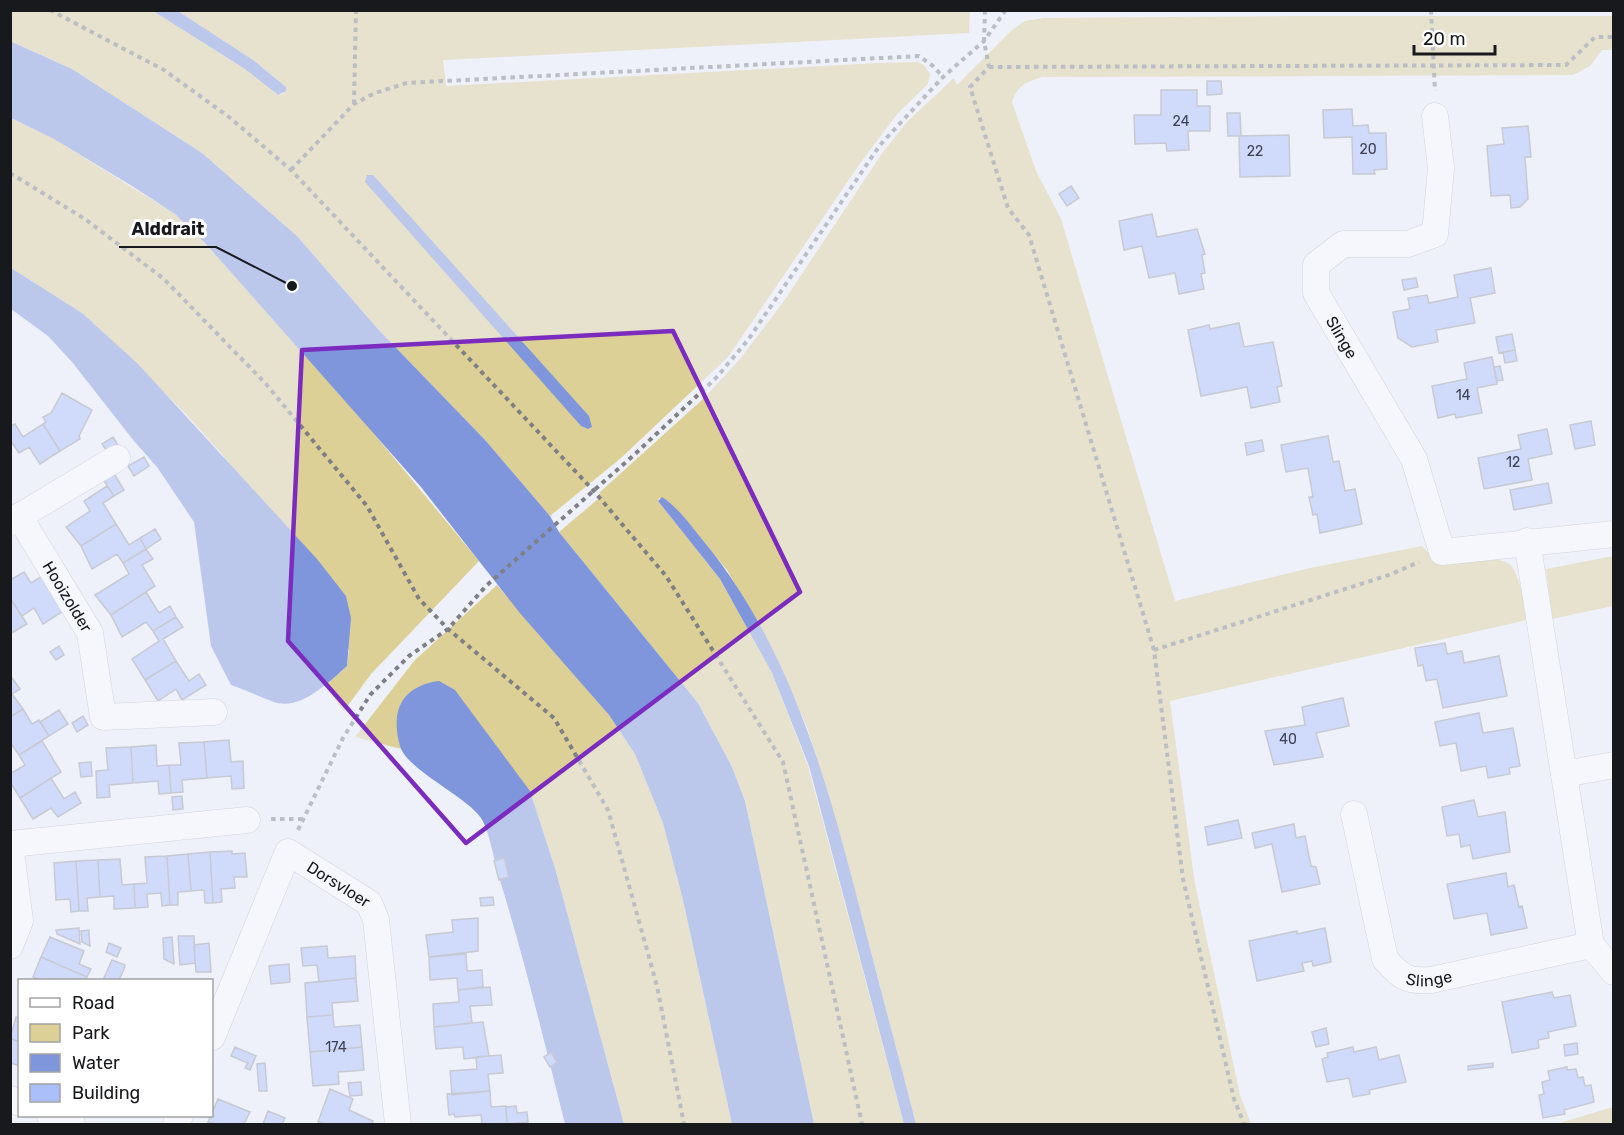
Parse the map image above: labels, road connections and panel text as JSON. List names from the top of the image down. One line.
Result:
{"streets":{"street":["Slinge","Hooizolder","Dorsvloer"]},"places":["Alddrait"],"house_numbers":["24","20","22","14","12","40","174"],"legend":["Road","Park","Water","Building"],"scale_bar":"20 m"}
